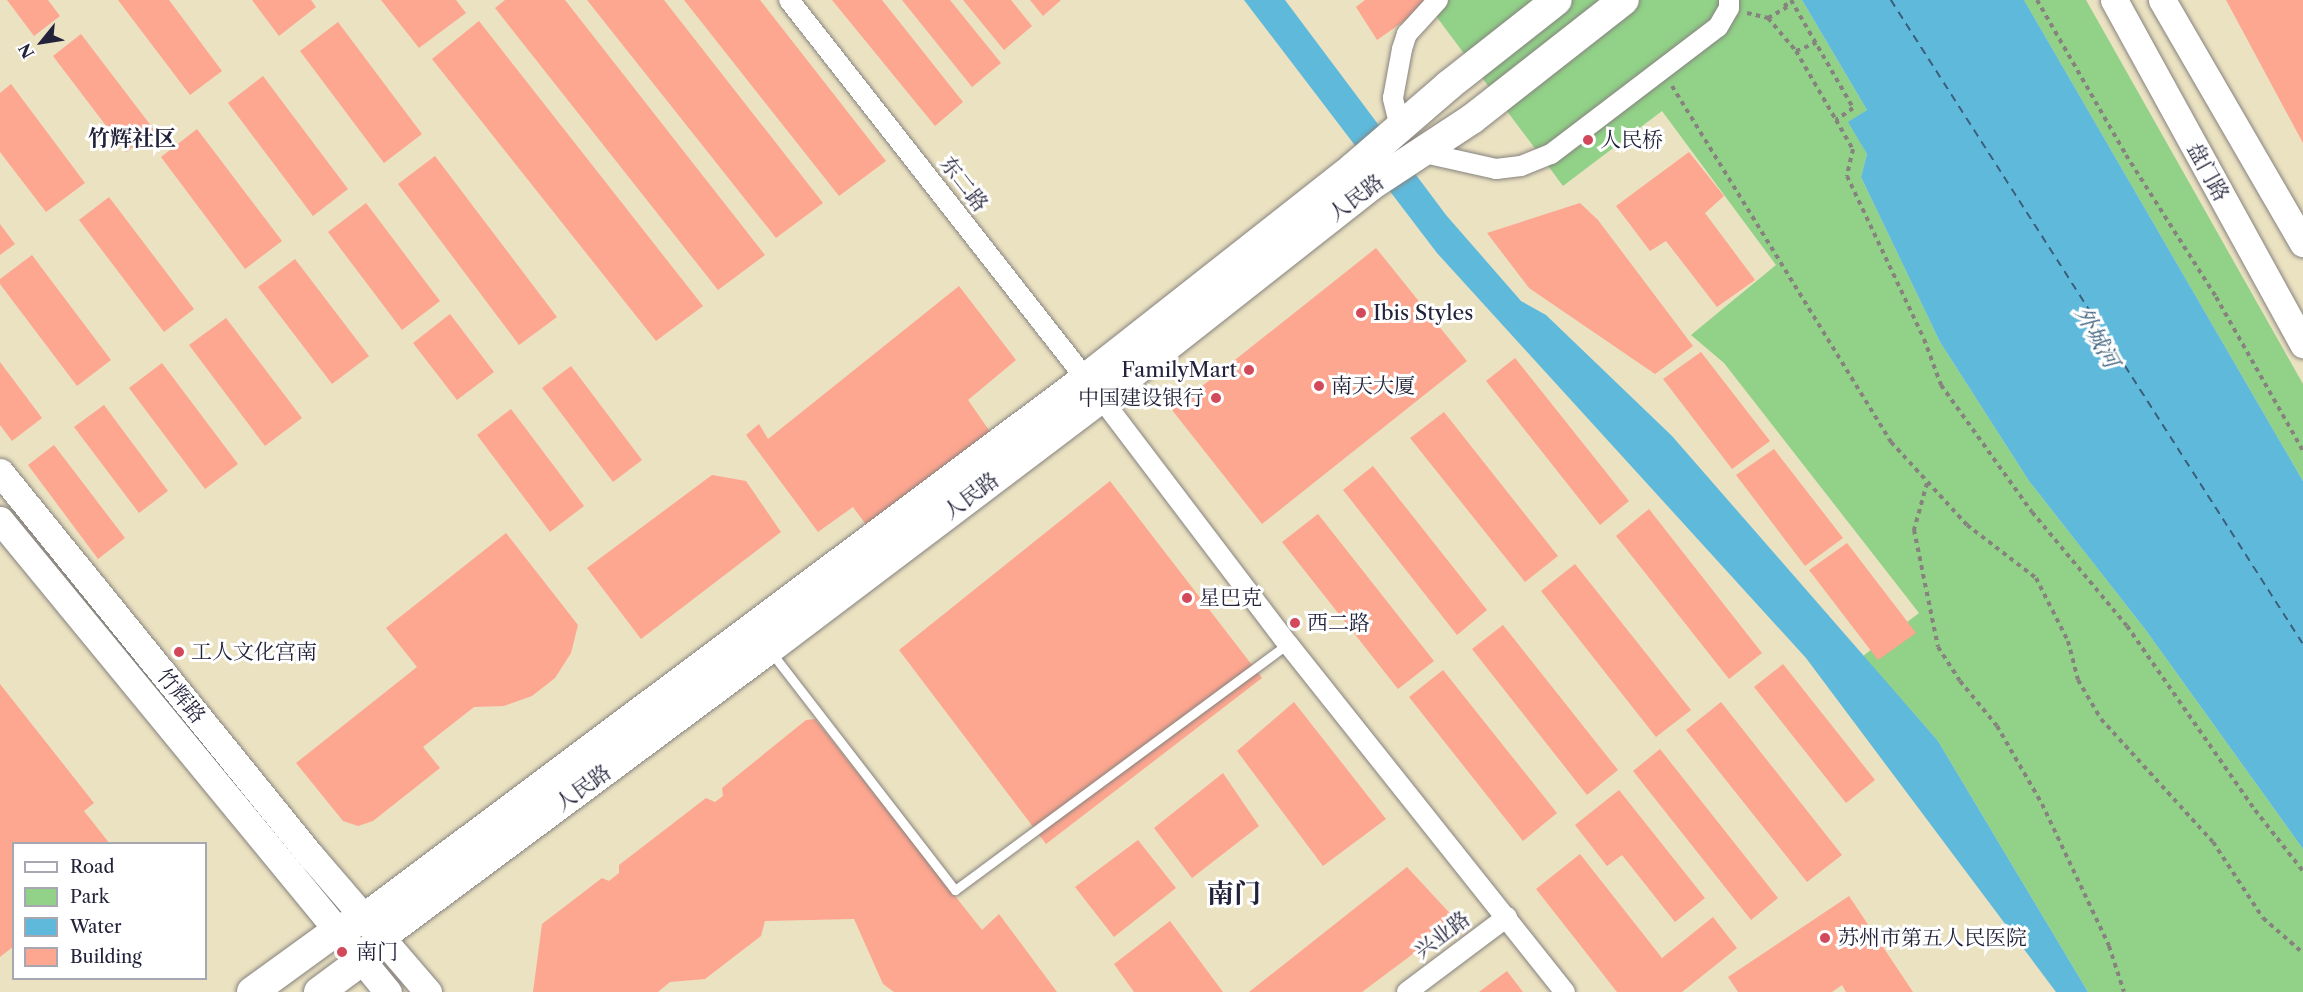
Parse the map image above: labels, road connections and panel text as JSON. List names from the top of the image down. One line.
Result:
{"streets":{"main road":["盘门路","人民路","竹辉路"],"street":["东二路","兴业路"]},"crossings":[["东二路","人民路"],["人民路","竹辉路"]],"districts":["竹辉社区","南门"],"water":["外城河"],"places":["人民桥","Ibis Styles","FamilyMart","南天大厦","中国建设银行","星巴克","西二路","工人文化宫南","苏州市第五人民医院","南门"],"legend":["Road","Park","Water","Building"],"north":"bottom left"}
